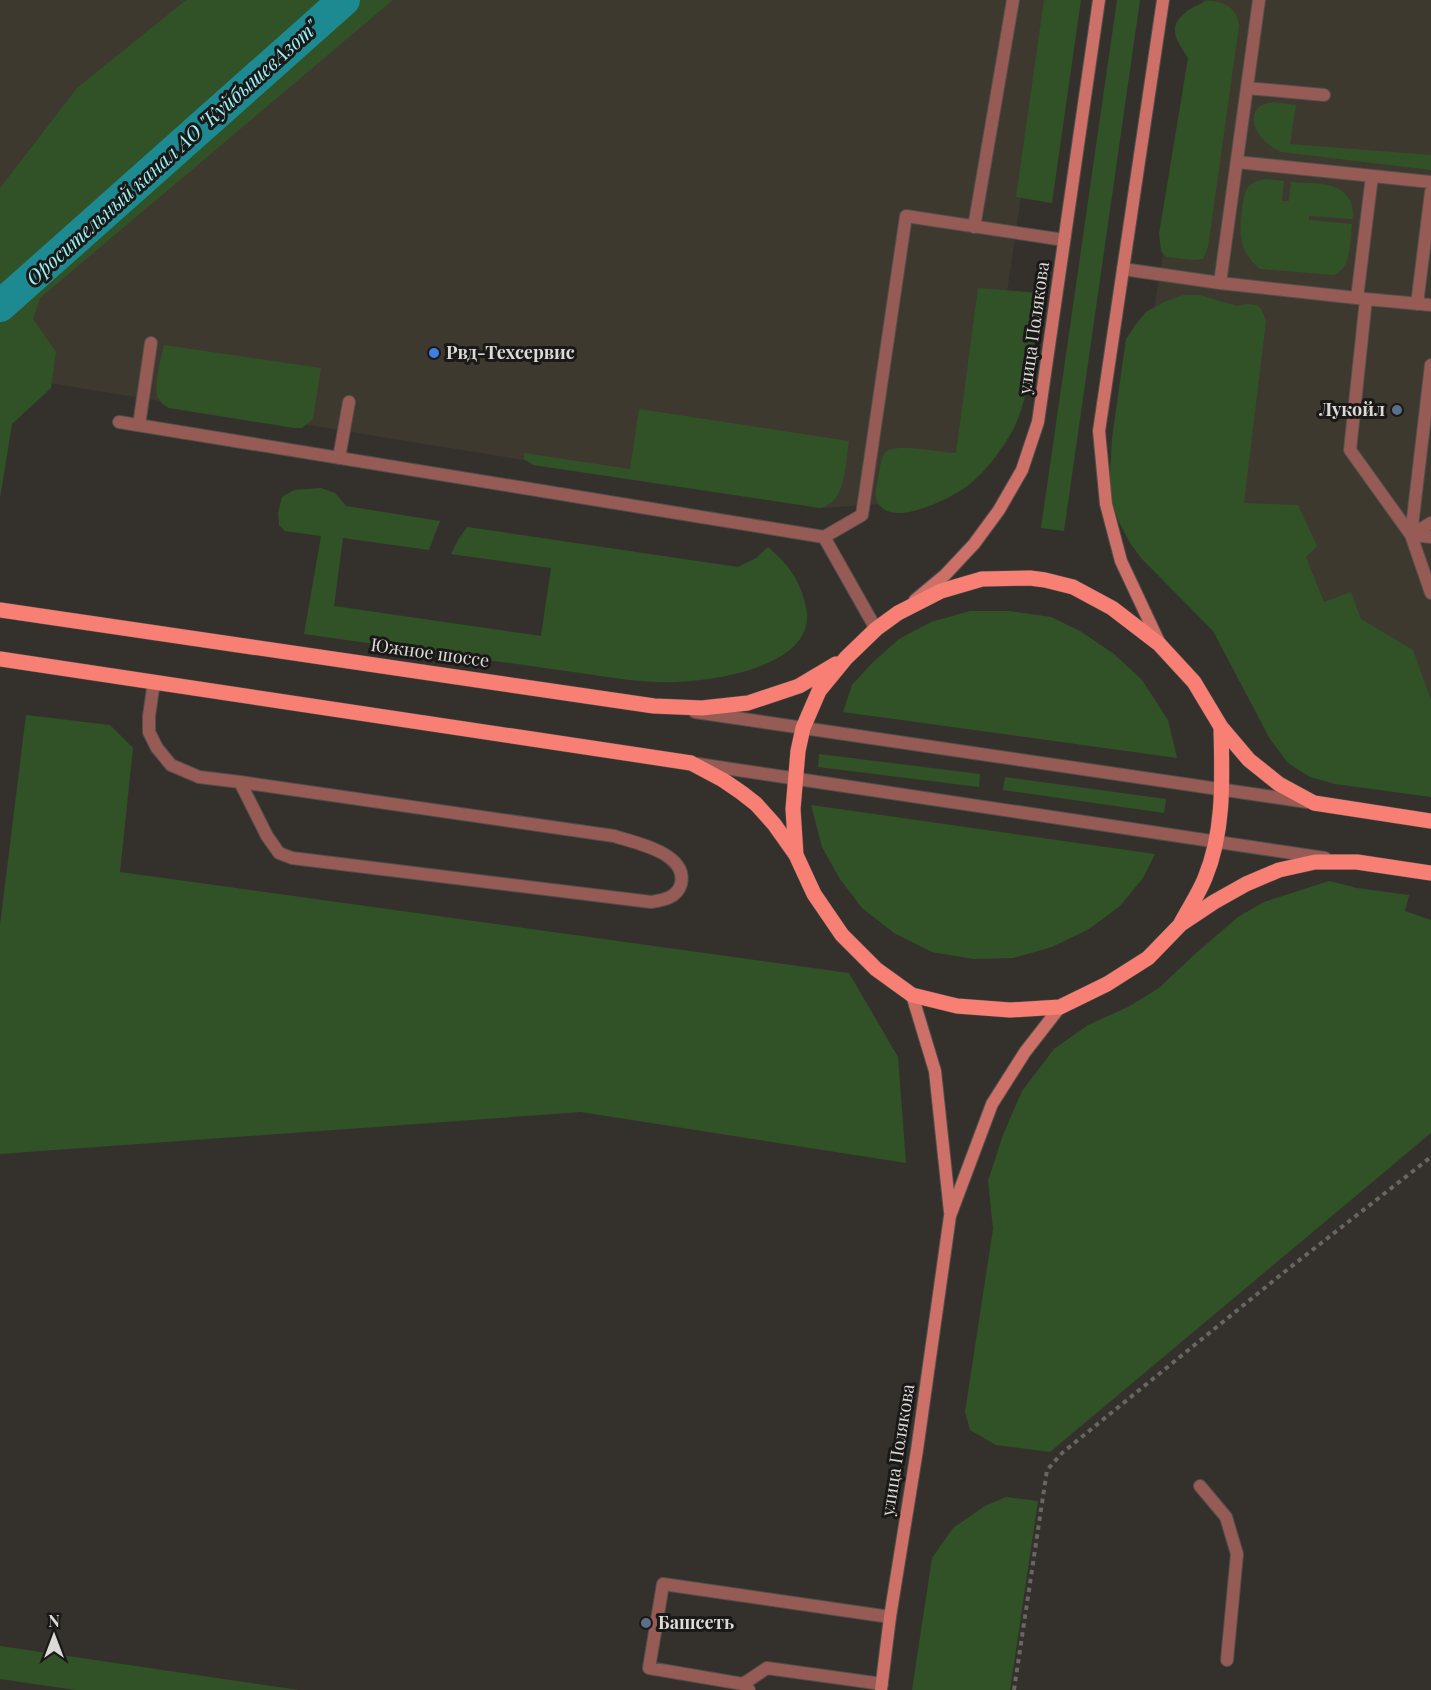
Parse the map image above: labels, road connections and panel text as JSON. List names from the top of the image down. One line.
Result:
{"streets":{"main road":["улица Полякова","Южное шоссе"]},"crossings":[["улица Полякова","Южное шоссе"]],"water":["Оросительный канал АО \"КуйбышевАзот\""],"places":["Рвд-Техсервис","Лукойл","Башсеть"],"north":"top"}
